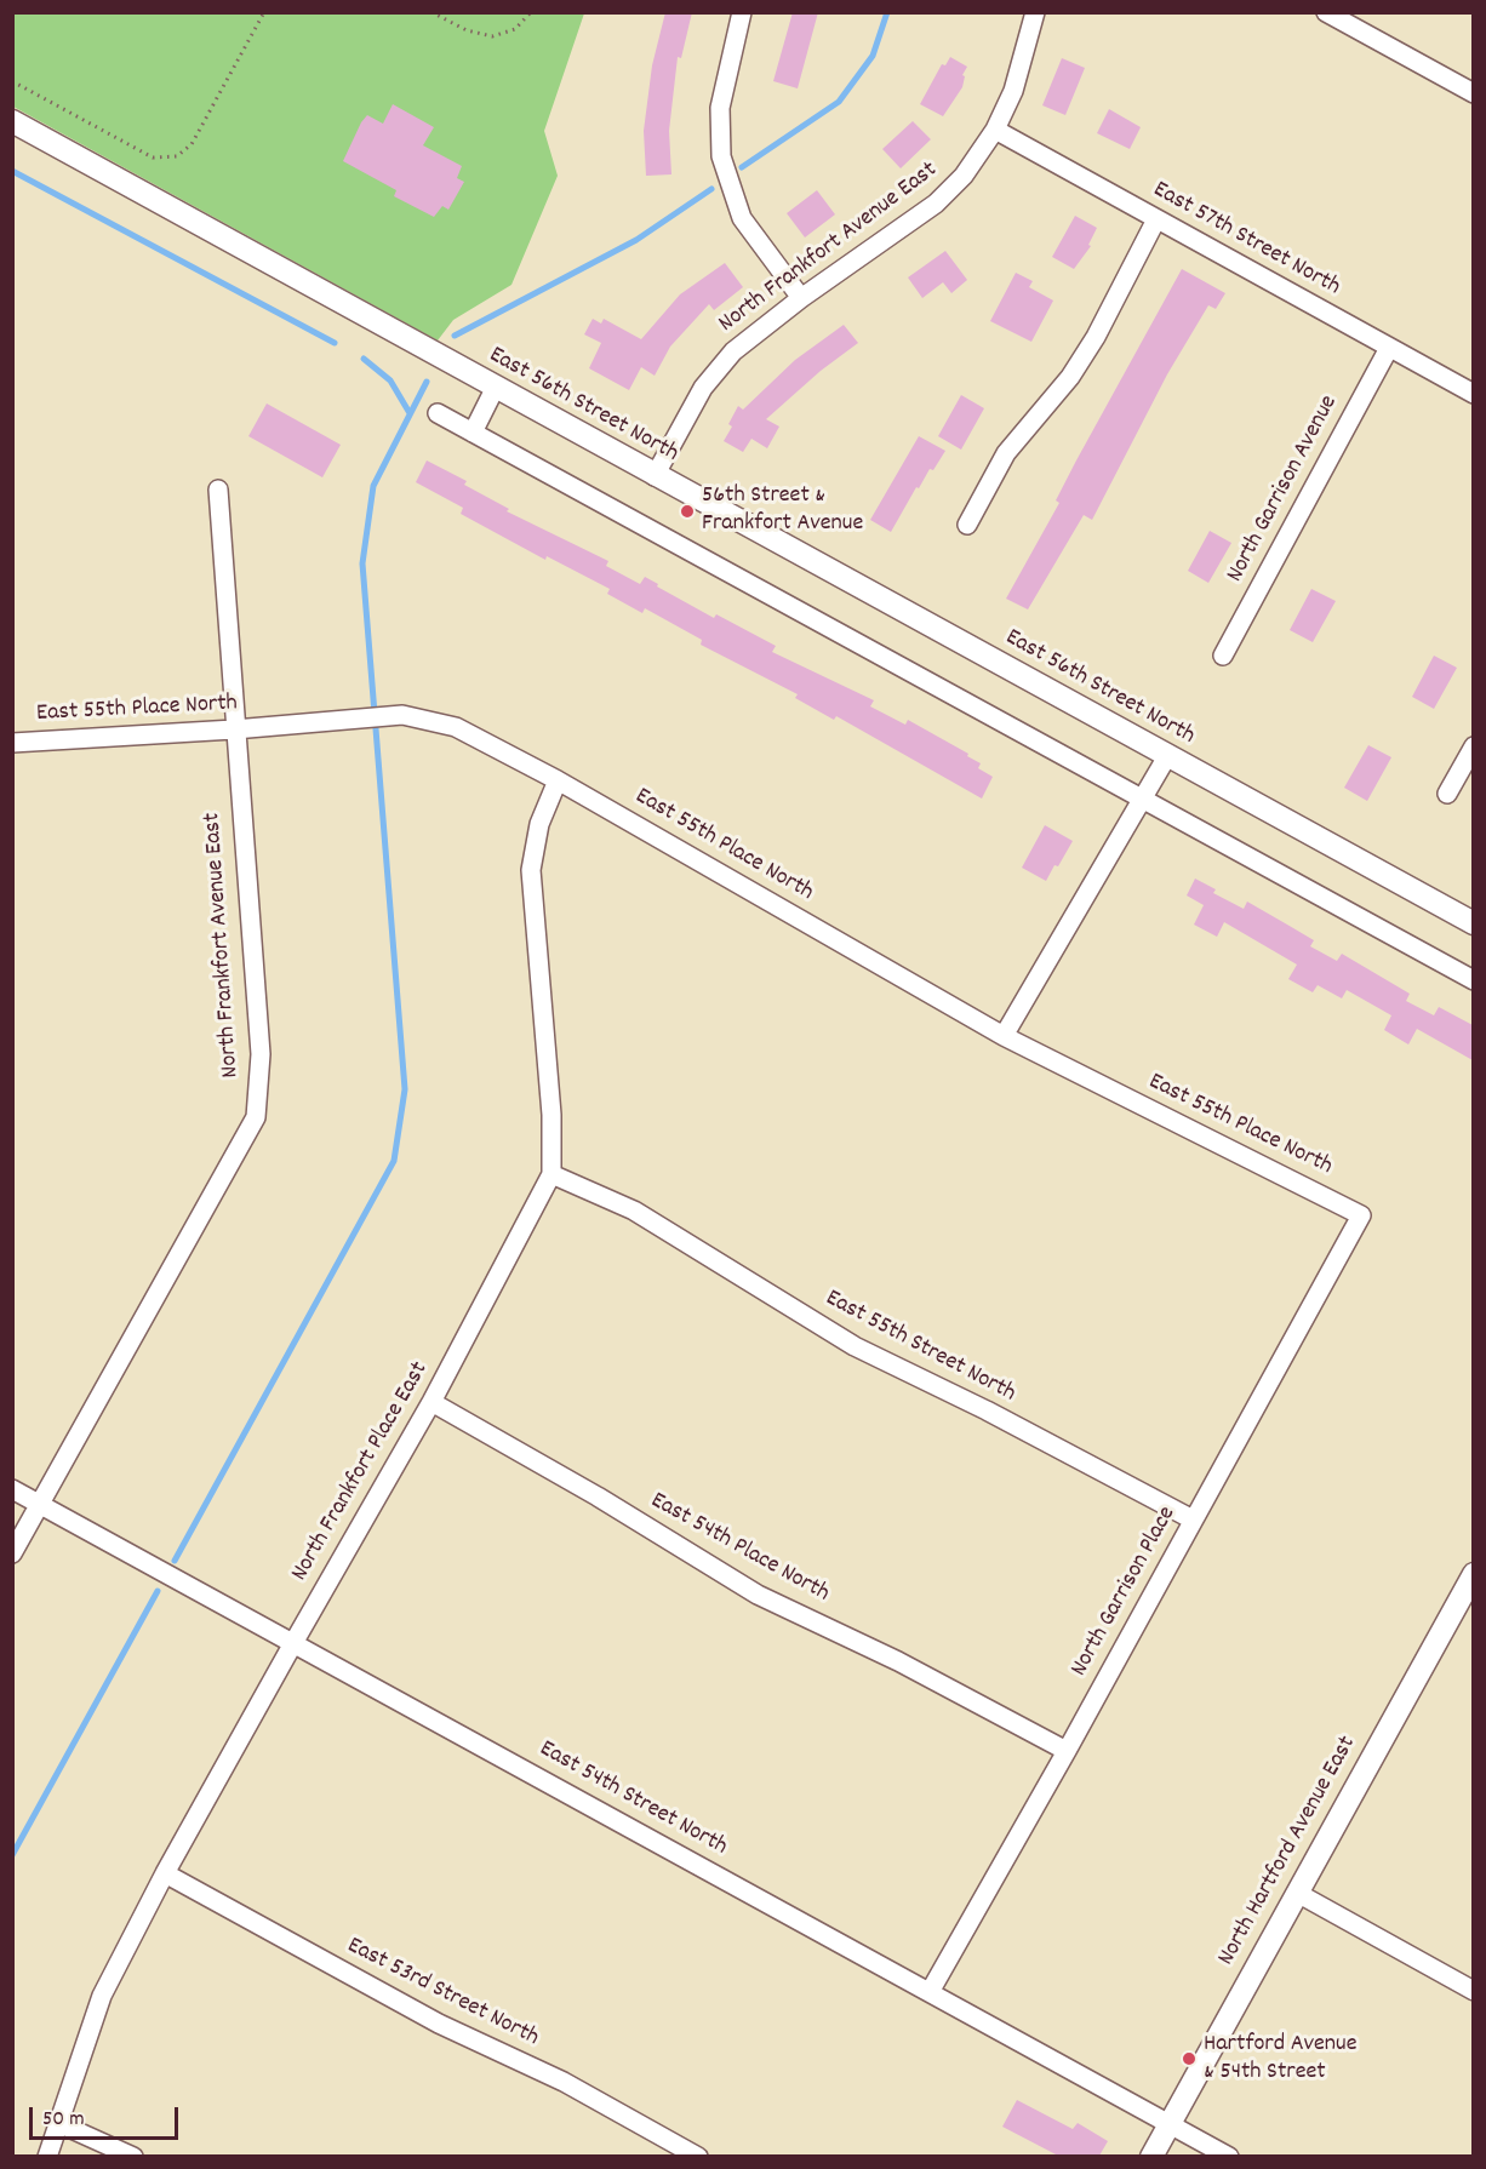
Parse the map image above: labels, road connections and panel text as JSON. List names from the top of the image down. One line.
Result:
{"streets":{"street":["East 57th Street North","North Frankfort Avenue East","East 56th Street North","North Garrison Avenue","East 55th Place North","East 55th Street North","North Frankfort Place East","East 54th Place North","North Garrison Place","East 54th Street North","North Hartford Avenue East","East 53rd Street North"]},"crossings":[["East 57th Street North","North Frankfort Avenue East"],["East 57th Street North","North Garrison Avenue"],["North Frankfort Avenue East","East 56th Street North"],["North Frankfort Avenue East","East 55th Place North"],["North Frankfort Avenue East","East 54th Street North"],["East 55th Place North","North Frankfort Place East"],["East 55th Place North","North Garrison Place"],["East 55th Street North","North Frankfort Place East"],["East 55th Street North","North Garrison Place"],["North Frankfort Place East","East 54th Place North"],["North Frankfort Place East","East 54th Street North"],["North Frankfort Place East","East 53rd Street North"],["East 54th Place North","North Garrison Place"],["North Garrison Place","East 54th Street North"],["East 54th Street North","North Hartford Avenue East"]],"places":["56th Street & Frankfort Avenue","Hartford Avenue & 54th Street"],"scale_bar":"50 m"}
